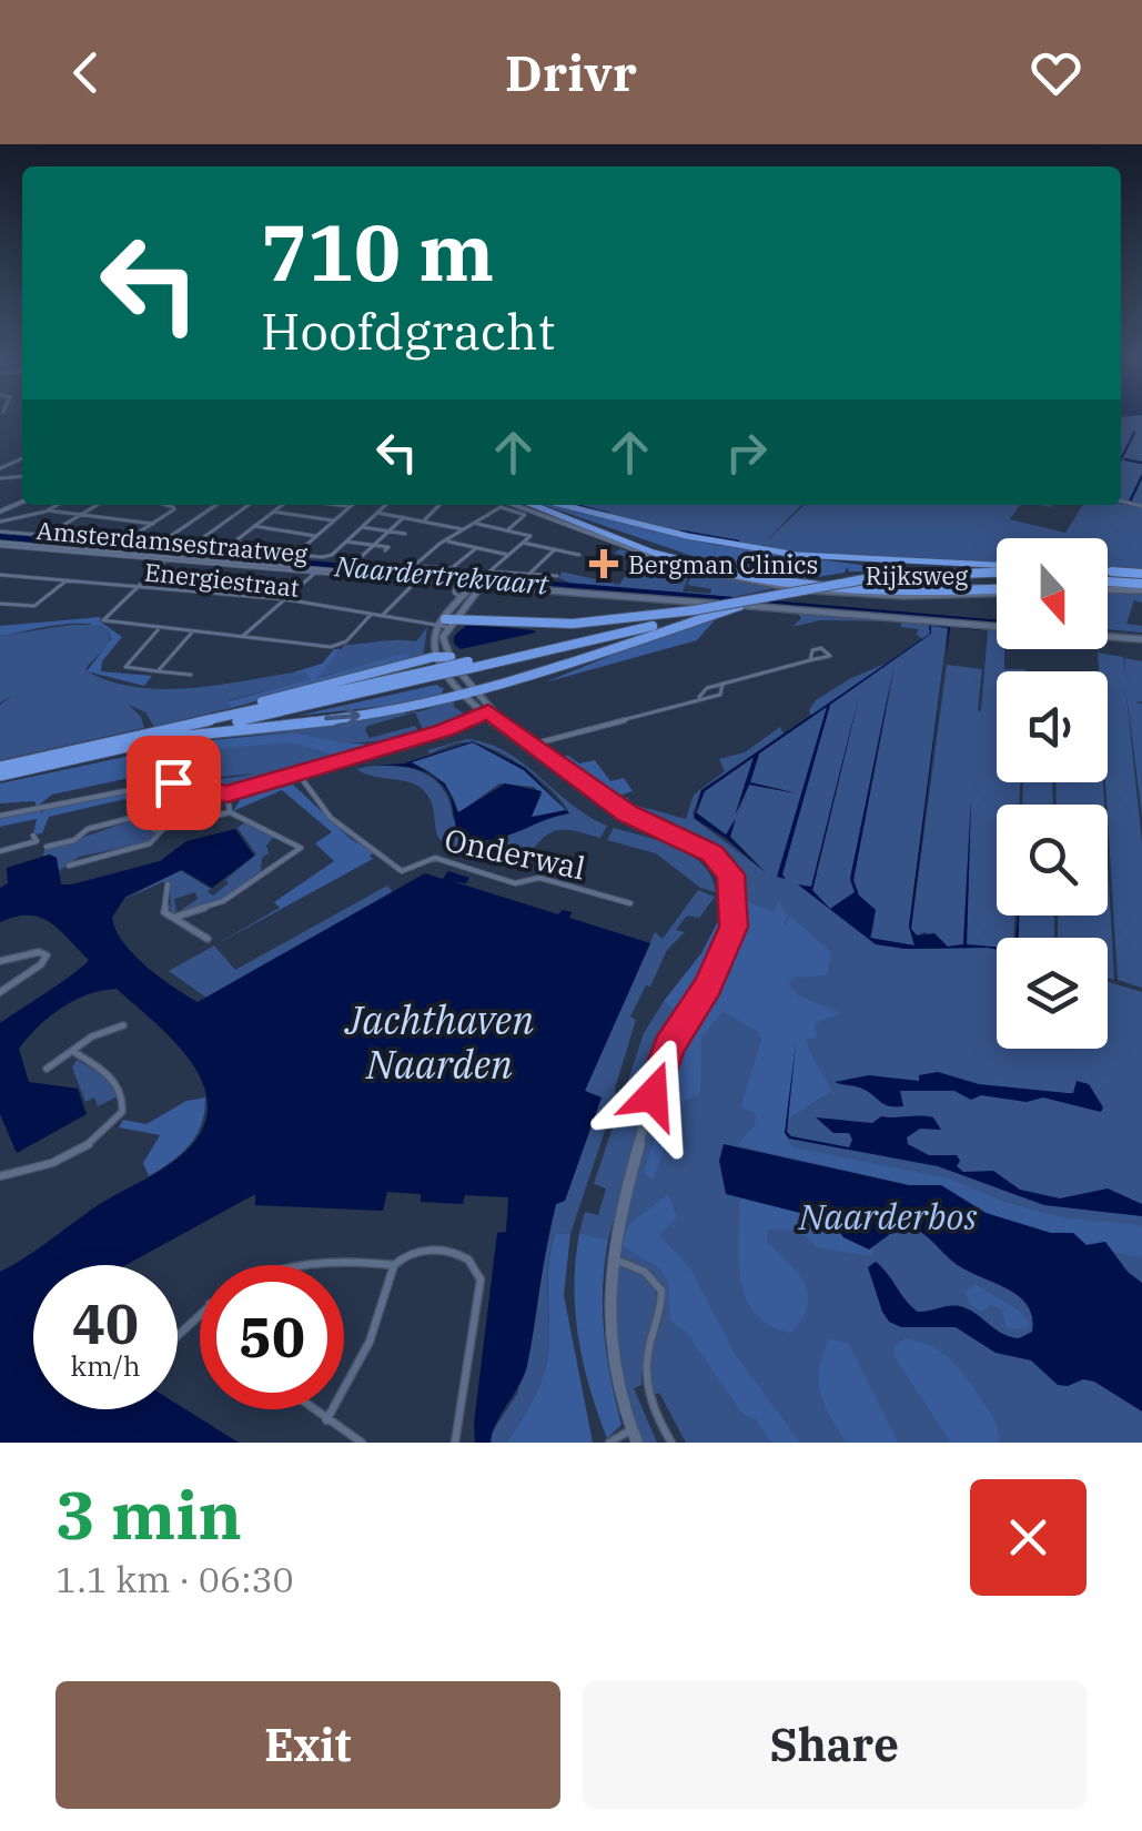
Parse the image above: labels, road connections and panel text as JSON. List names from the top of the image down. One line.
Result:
{"streets":{"street":["Amsterdamsestraatweg","Rijksweg","Energiestraat","Onderwal"]},"water":["Naardertrekvaart","Jachthaven Naarden"],"parks":["Naarderbos"],"places":{"health":["Bergman Clinics"]},"north":"bottom","page":{"header":"Drivr","turn":["710 m","Hoofdgracht"],"speed":"40 km/h","limit":"50","heading":["3 min","1.1 km · 06:30"],"buttons":["Exit","Share"]}}
